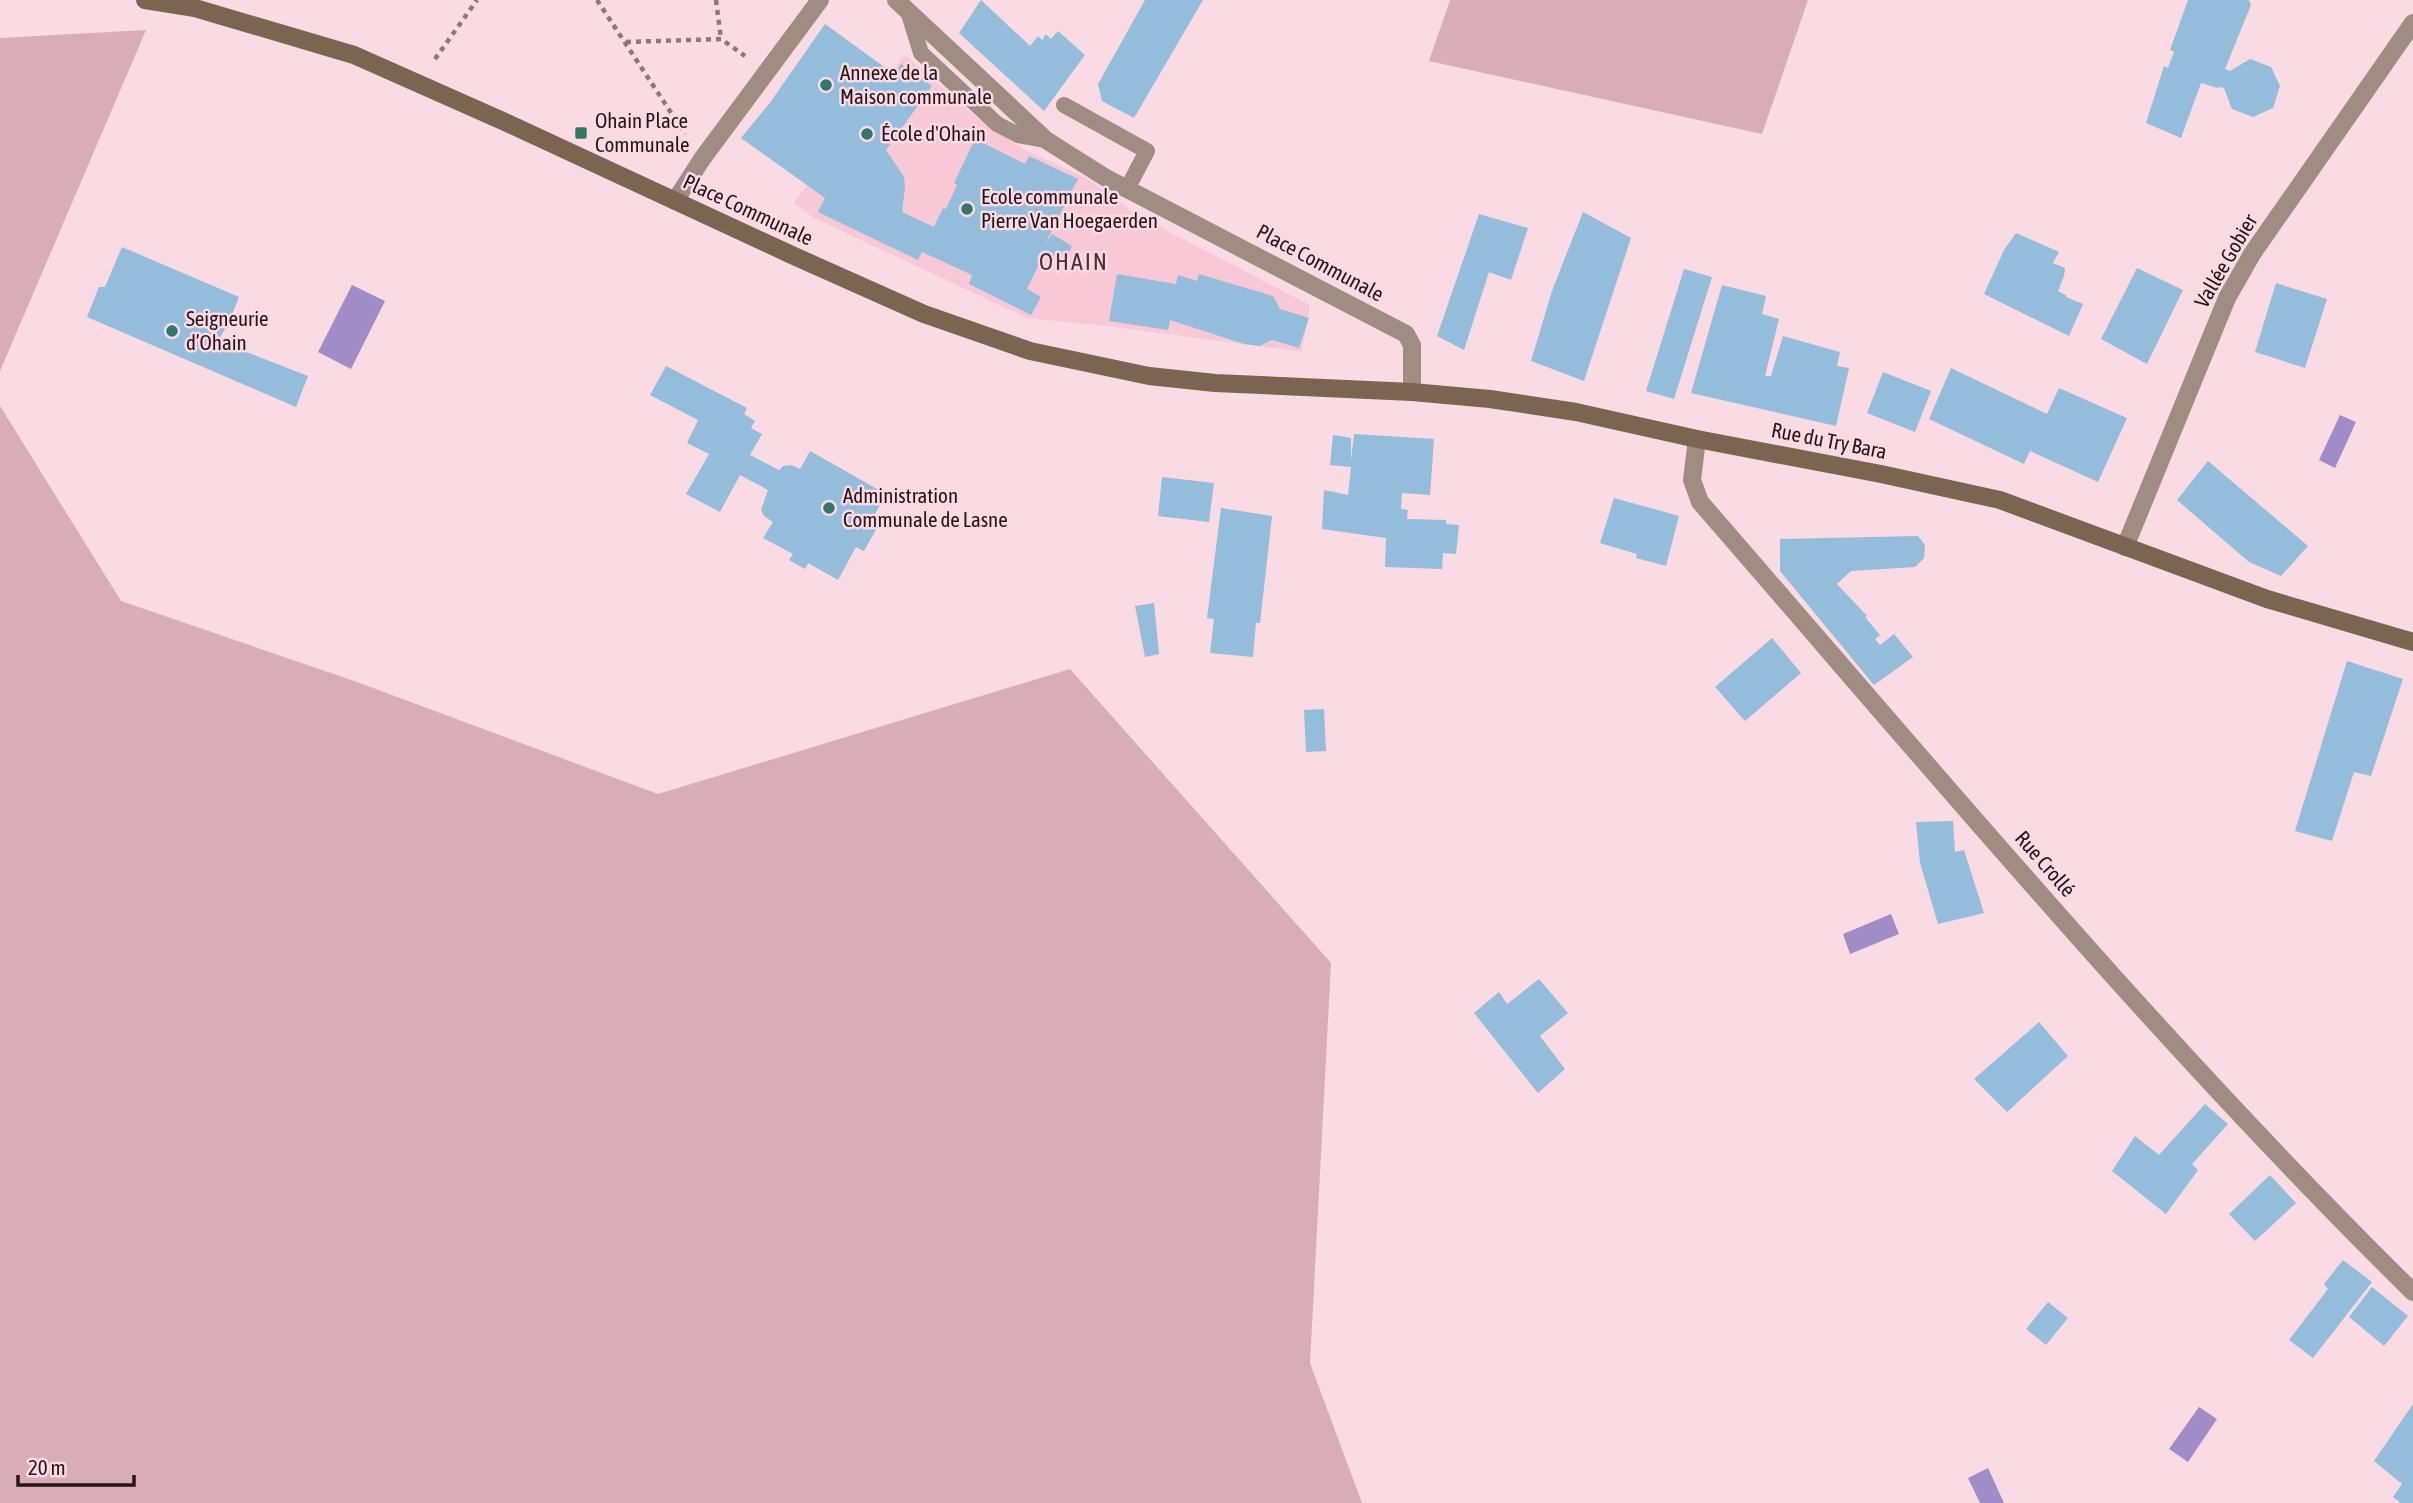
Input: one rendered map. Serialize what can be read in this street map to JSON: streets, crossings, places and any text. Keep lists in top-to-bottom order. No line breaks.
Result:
{"streets":{"main road":["Place Communale","Rue du Try Bara"],"street":["Vallée Gobier","Rue Crollé"]},"crossings":[["Place Communale","Rue du Try Bara"],["Vallée Gobier","Rue du Try Bara"],["Rue du Try Bara","Rue Crollé"]],"districts":["OHAIN"],"places":{"other":["Annexe de la Maison communale","École d'Ohain","Ecole communale Pierre Van Hoegaerden","Seigneurie d’Ohain","Administration Communale de Lasne"],"transit":["Ohain Place Communale"]},"scale_bar":"20 m"}
